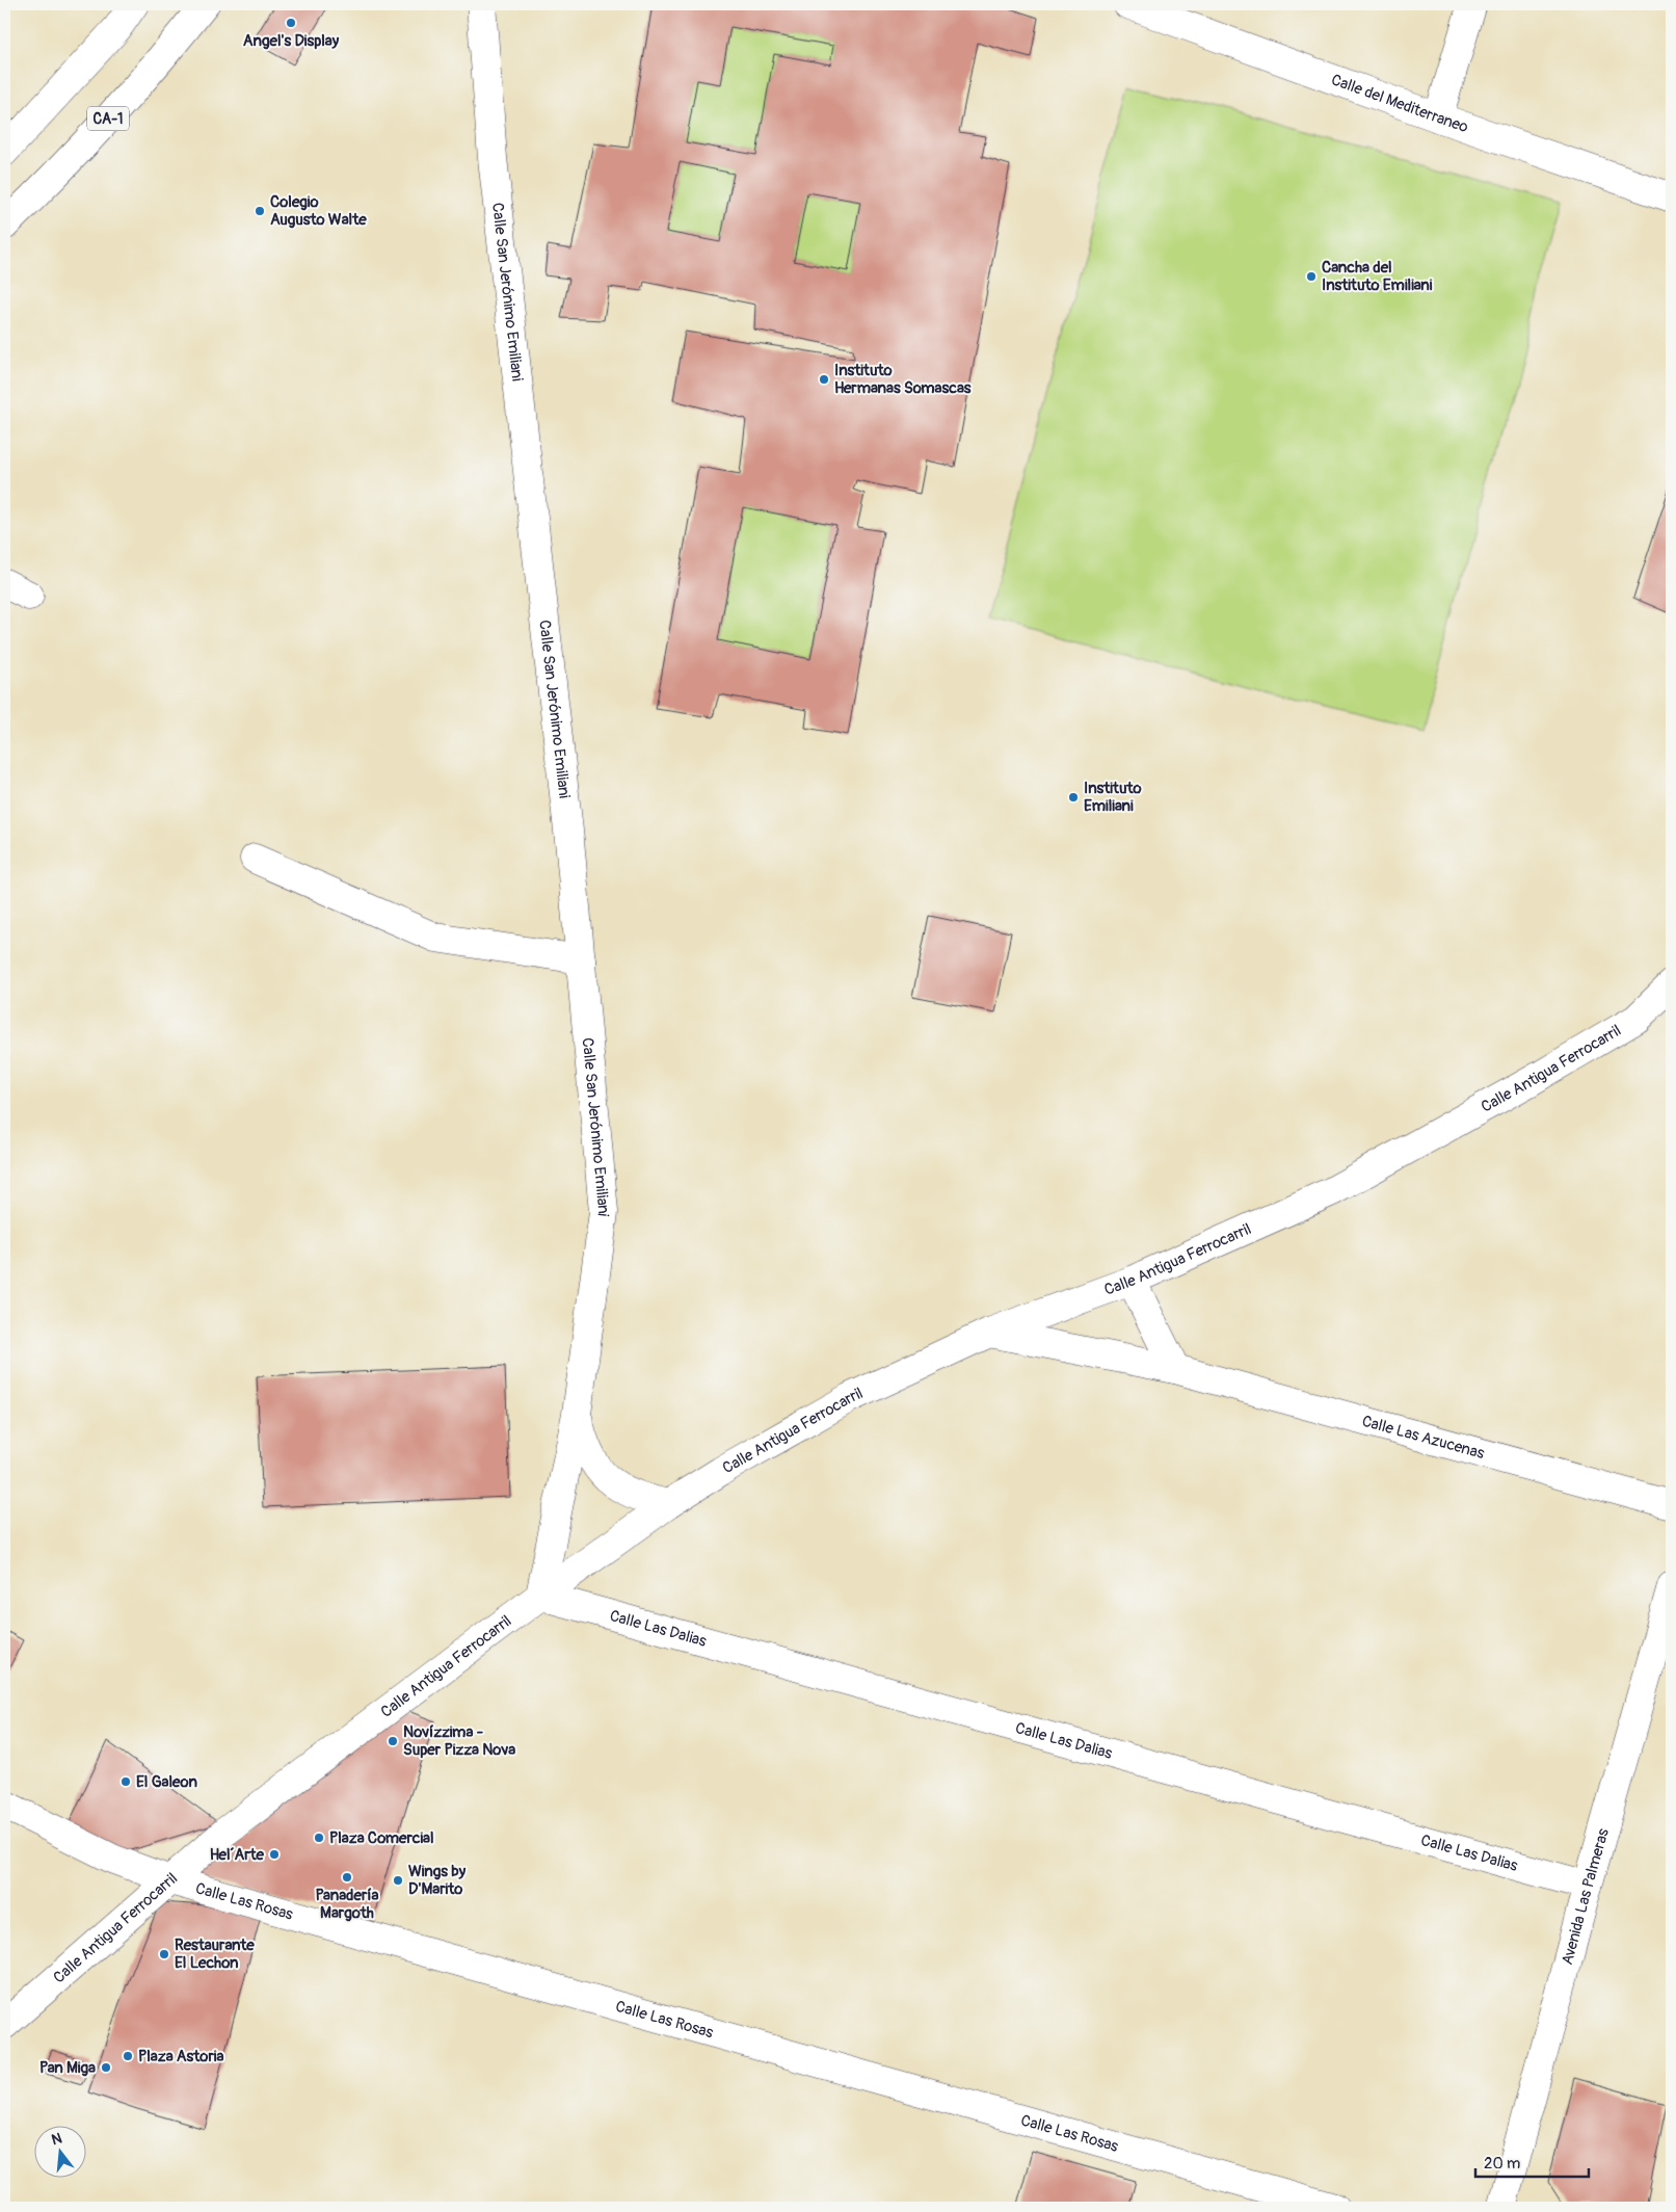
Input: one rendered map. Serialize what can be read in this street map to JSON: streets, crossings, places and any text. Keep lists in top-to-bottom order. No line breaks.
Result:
{"streets":{"street":["Calle del Mediterraneo","CA-1","Calle San Jerónimo Emiliani","Calle Antigua Ferrocarril","Calle Las Azucenas","Calle Las Dalias","Avenida Las Palmeras","Calle Las Rosas"]},"crossings":[["Calle San Jerónimo Emiliani","Calle Antigua Ferrocarril"],["Calle San Jerónimo Emiliani","Calle Las Dalias"],["Calle Antigua Ferrocarril","Calle Las Azucenas"],["Calle Antigua Ferrocarril","Calle Las Dalias"],["Calle Antigua Ferrocarril","Calle Las Rosas"],["Calle Las Dalias","Avenida Las Palmeras"]],"places":["Angel's Display","Colegio Augusto Walte","Cancha del Instituto Emiliani","Instituto Hermanas Somascas","Instituto Emiliani","Novízzima - Super Pizza Nova","El Galeon","Plaza Comercial","Hel´Arte","Panadería Margoth","Wings by D'Marito","Restaurante El Lechon","Plaza Astoria","Pan Miga"],"scale_bar":"20 m","north":"top"}
